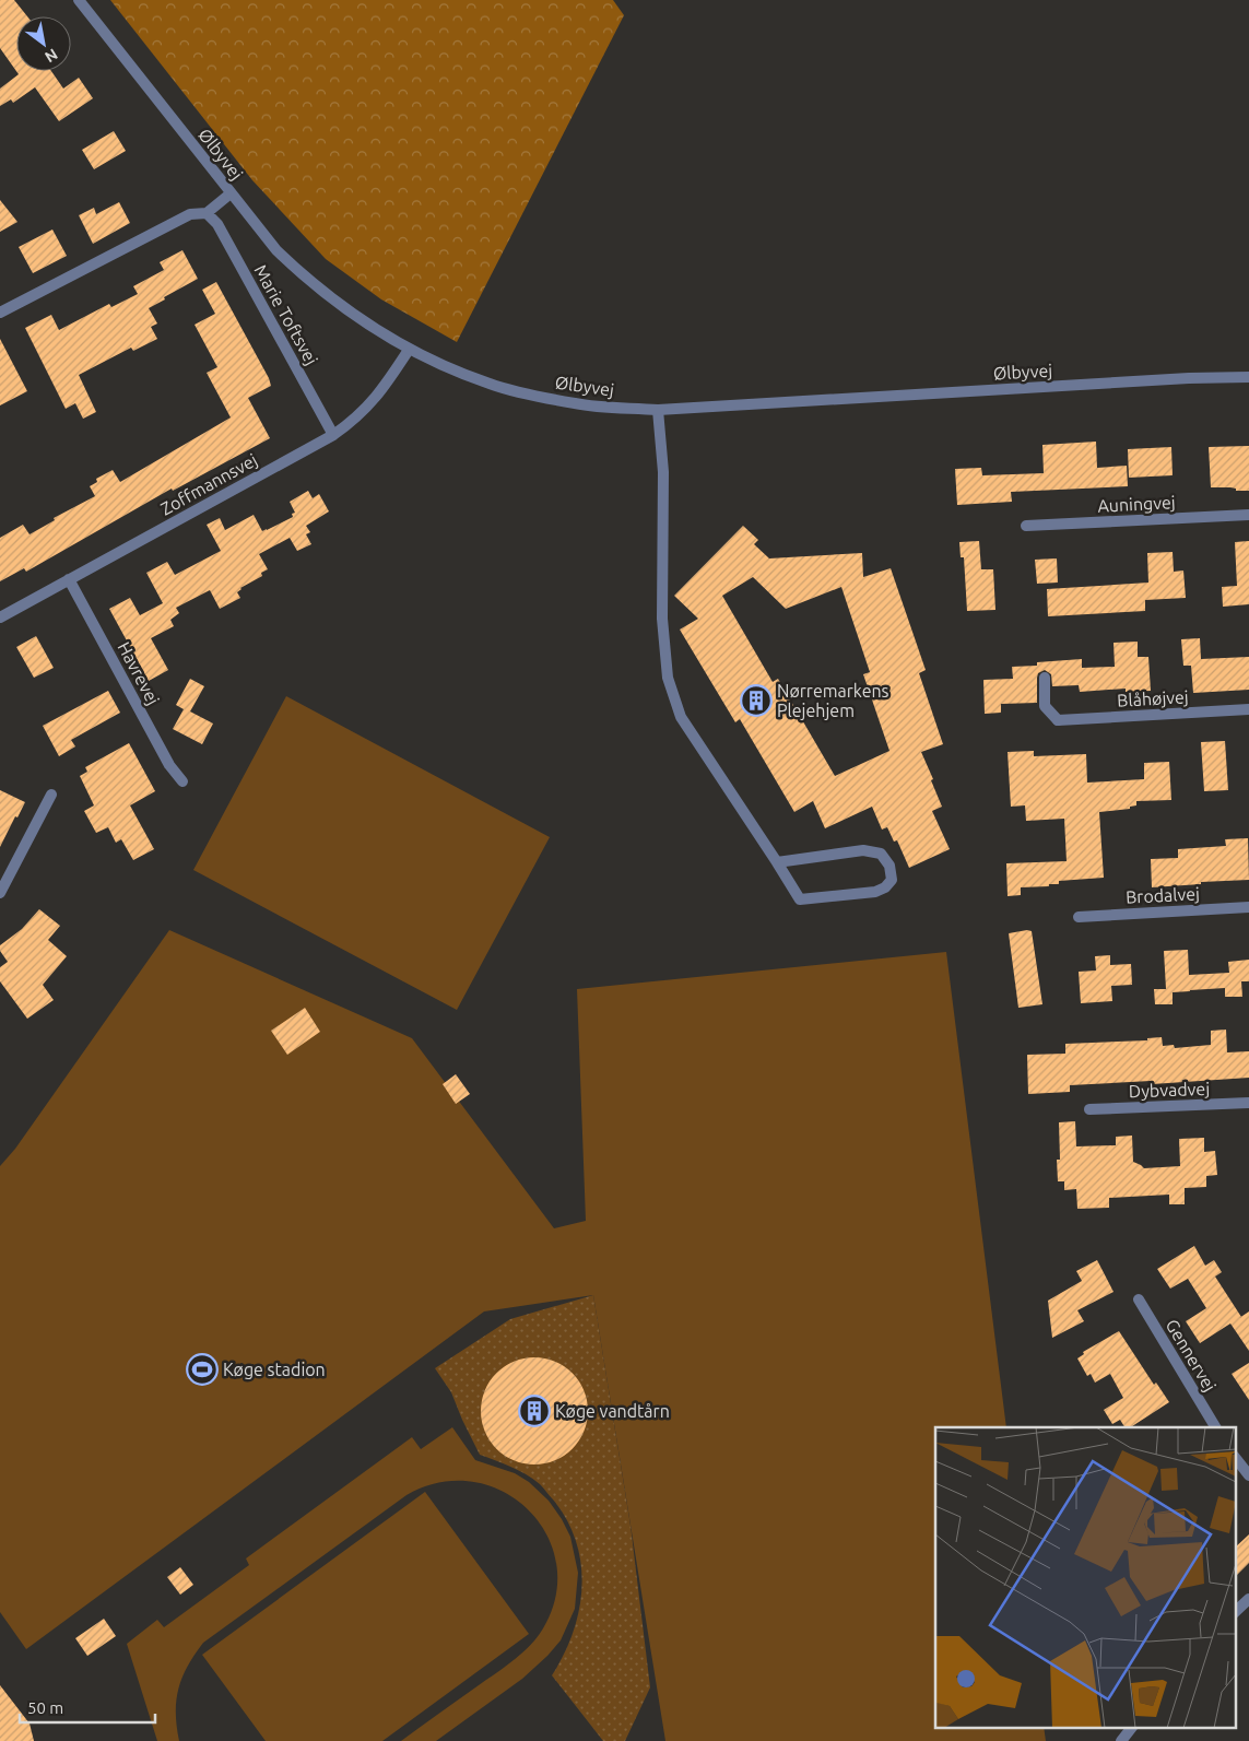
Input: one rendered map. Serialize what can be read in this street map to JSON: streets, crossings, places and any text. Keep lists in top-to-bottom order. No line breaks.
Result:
{"streets":{"street":["Ølbyvej","Marie Toftsvej","Zoffmannsvej","Auningvej","Havrevej","Blåhøjvej","Brodalvej","Dybvadvej","Gennervej"]},"crossings":[["Ølbyvej","Zoffmannsvej"],["Marie Toftsvej","Zoffmannsvej"],["Zoffmannsvej","Havrevej"]],"places":{"building":["Nørremarkens Plejehjem","Køge vandtårn"],"sports":["Køge stadion"]},"scale_bar":"50 m","north":"bottom right"}
